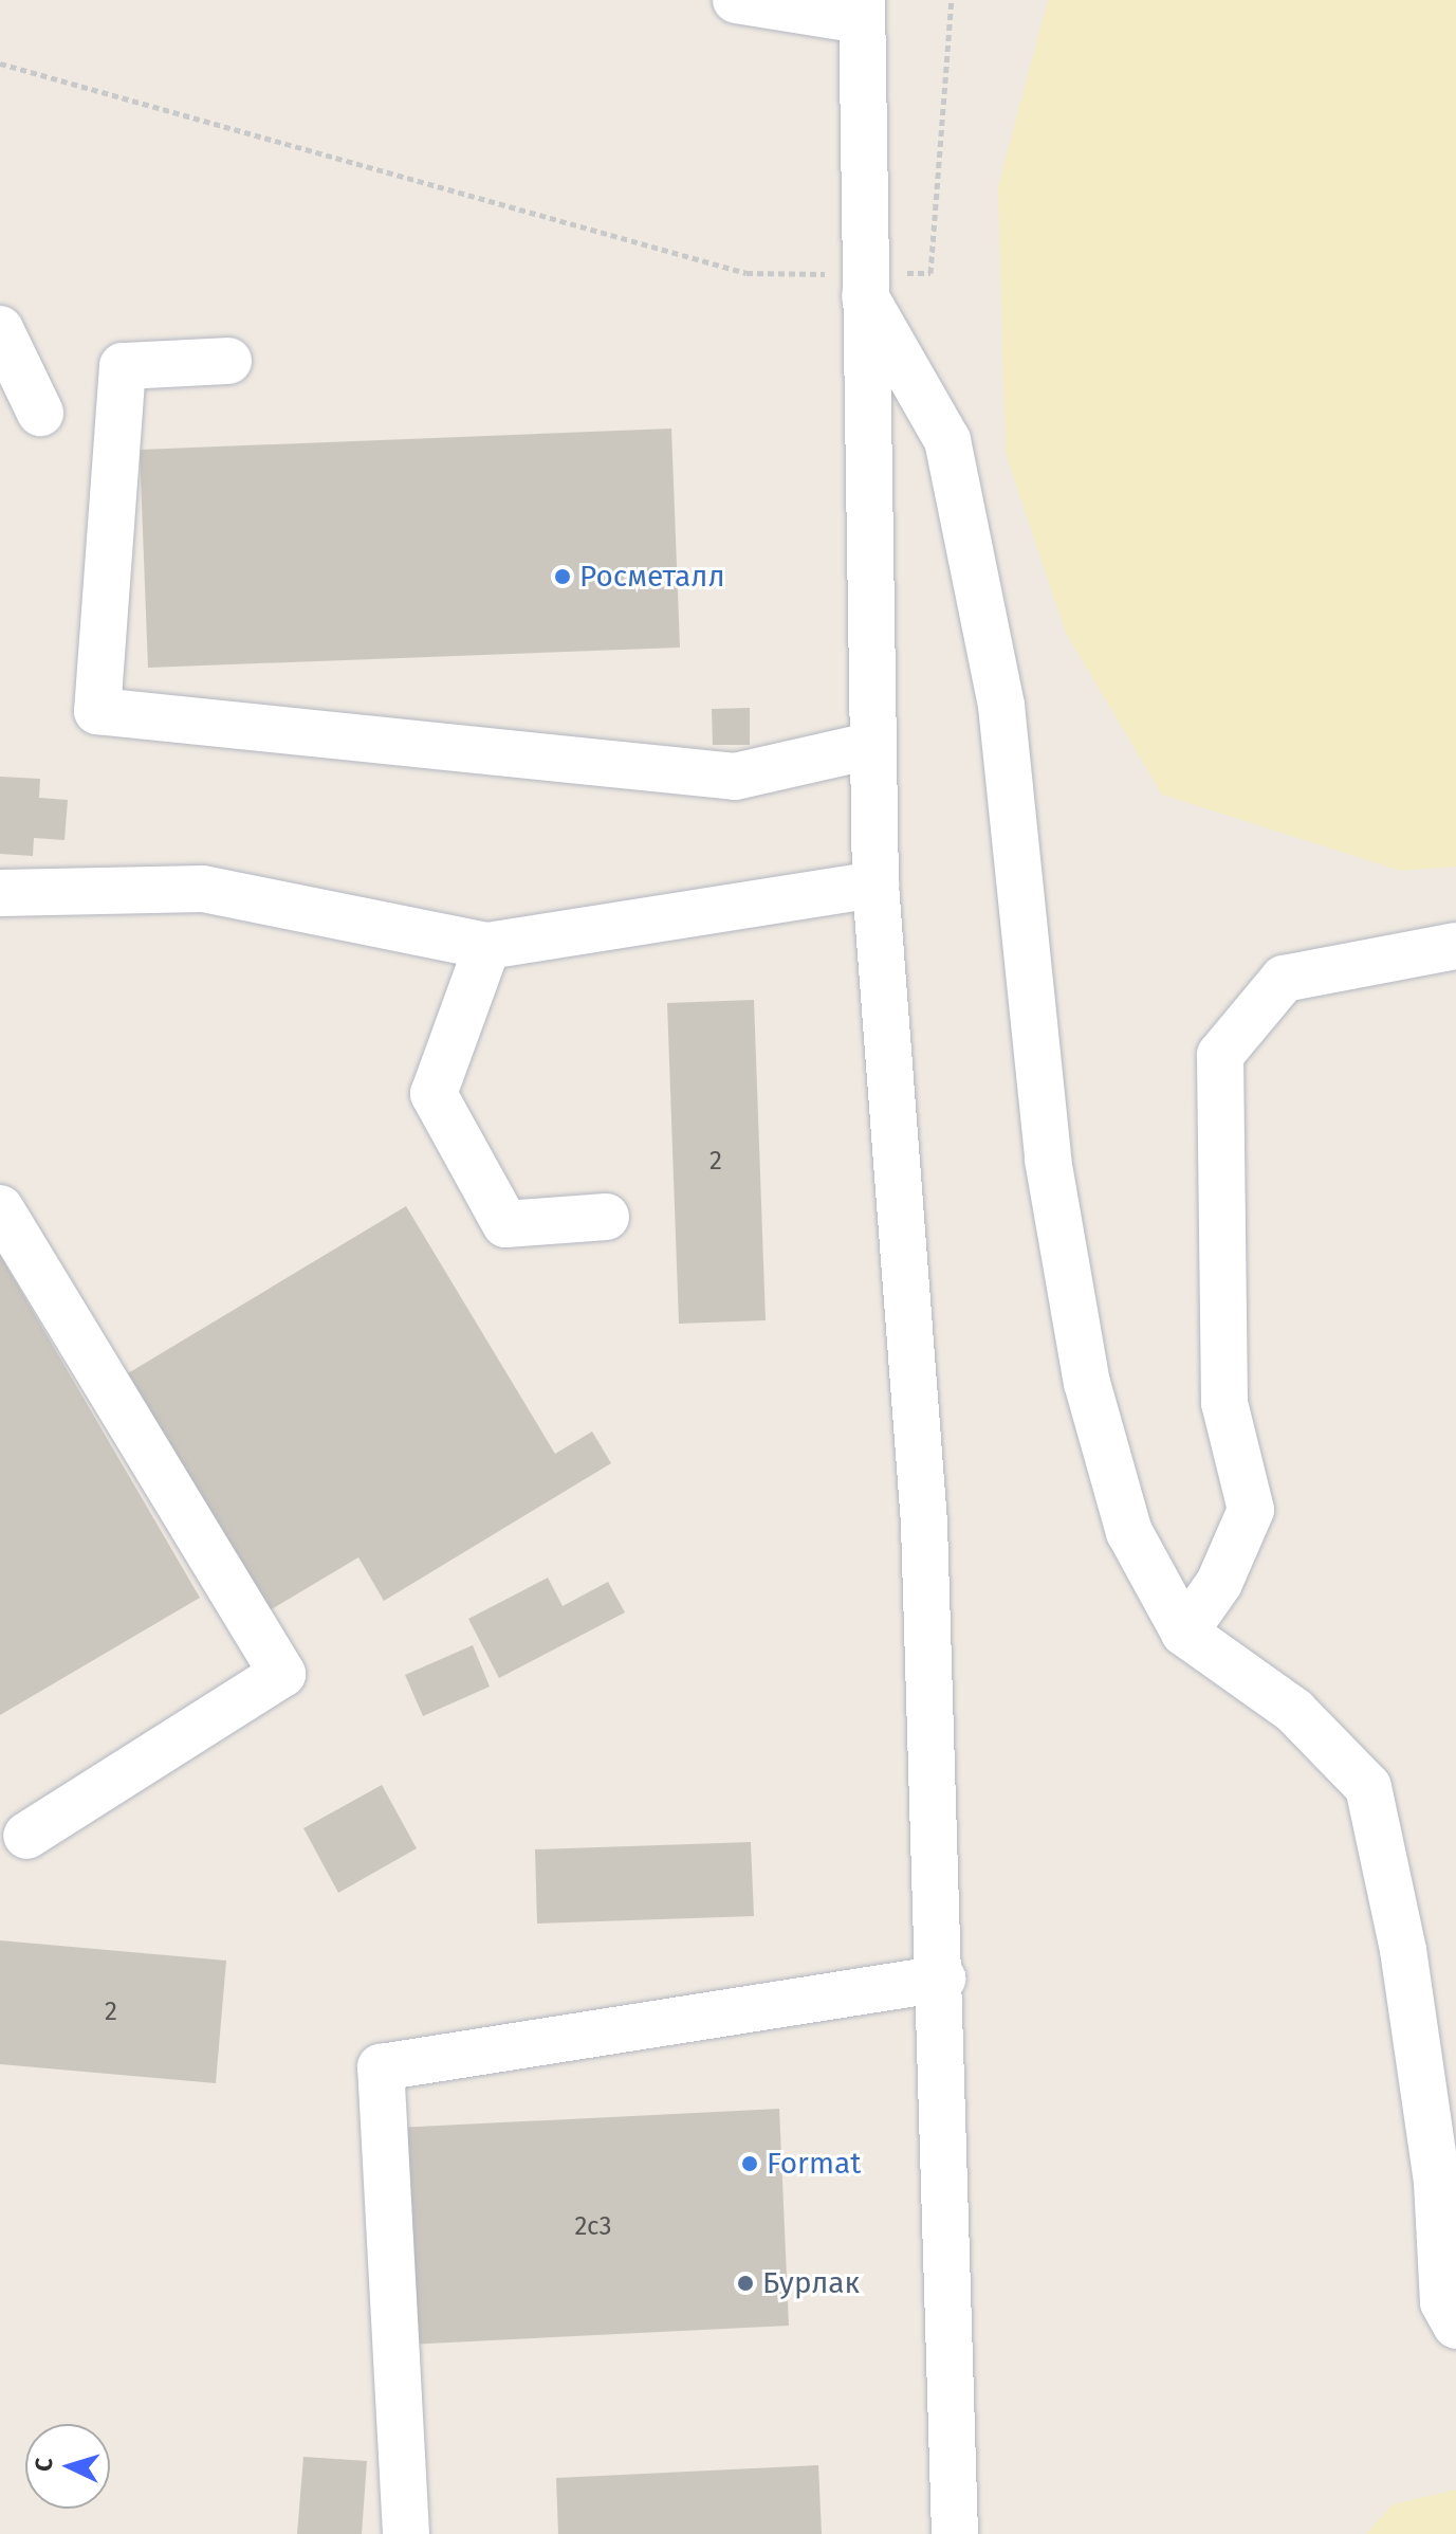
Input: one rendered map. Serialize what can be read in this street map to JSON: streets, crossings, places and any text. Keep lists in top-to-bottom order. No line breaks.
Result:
{"places":["Росметалл","Format","Бурлак"],"house_numbers":["2","2","2с3"],"north":"left"}
